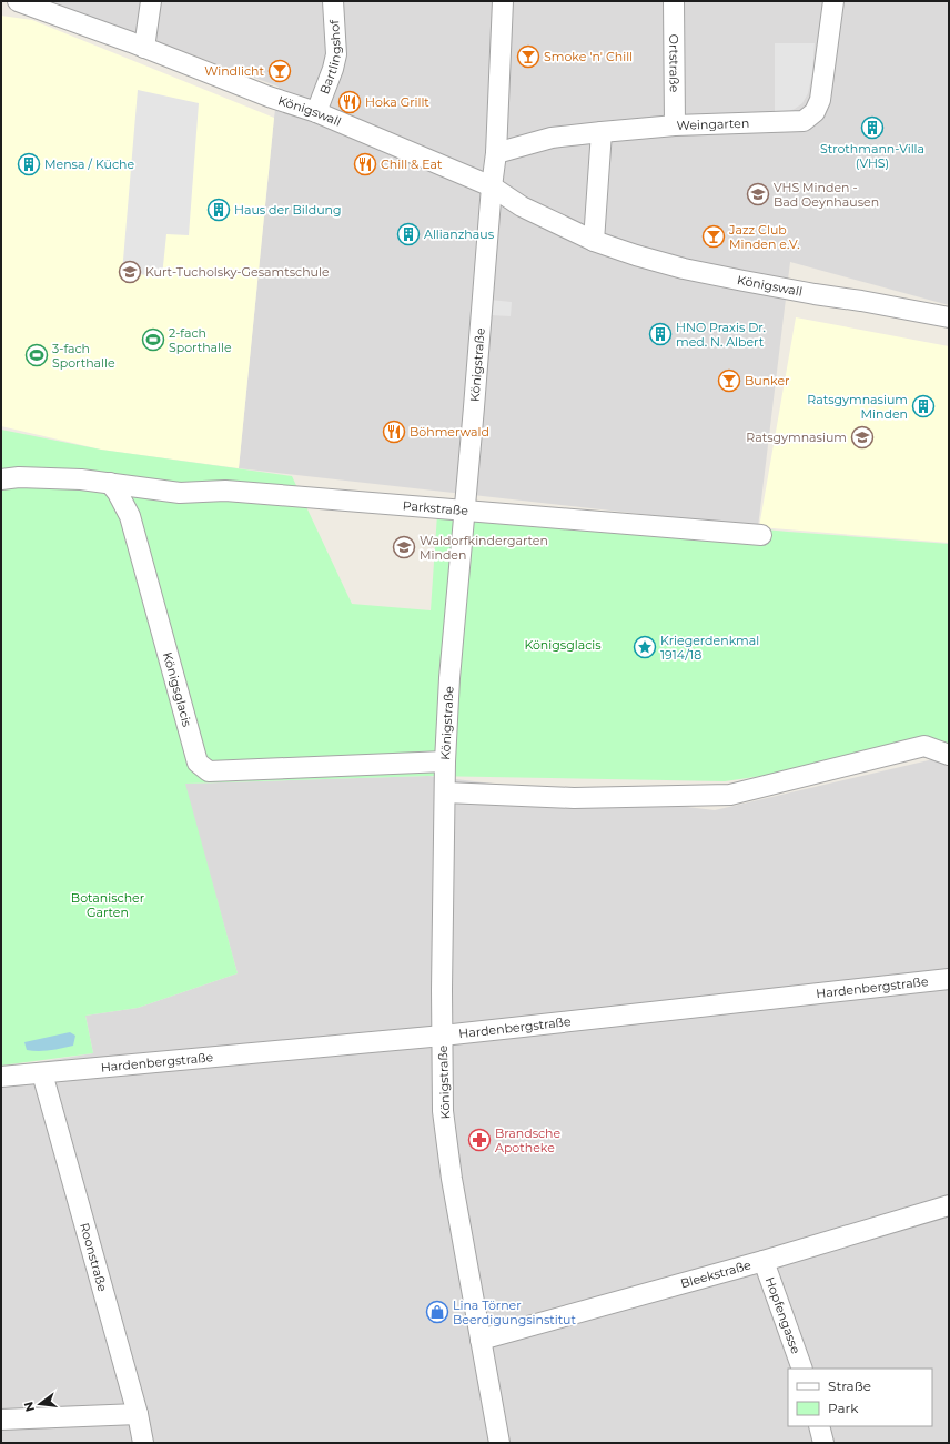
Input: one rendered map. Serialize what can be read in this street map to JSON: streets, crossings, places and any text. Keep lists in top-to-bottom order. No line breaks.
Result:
{"streets":{"street":["Bartlingshof","Ortstraße","Königswall","Weingarten","Königstraße","Parkstraße","Königsglacis","Hardenbergstraße","Roonstraße","Bleekstraße","Hopfengasse"]},"crossings":[["Bartlingshof","Königswall"],["Ortstraße","Weingarten"],["Königswall","Königstraße"],["Weingarten","Königstraße"],["Königstraße","Parkstraße"],["Königstraße","Königsglacis"],["Königstraße","Hardenbergstraße"],["Königstraße","Bleekstraße"],["Parkstraße","Königsglacis"],["Hardenbergstraße","Roonstraße"],["Bleekstraße","Hopfengasse"]],"parks":["Königsglacis","Botanischer Garten"],"places":{"bar":["Smoke 'n' Chill","Windlicht","Jazz Club Minden e.V.","Bunker"],"restaurant":["Hoka Grillt","Chill & Eat","Böhmerwald"],"building":["Strothmann-Villa (VHS)","Mensa / Küche","Haus der Bildung","Allianzhaus","HNO Praxis Dr. med. N. Albert","Ratsgymnasium Minden"],"school or university":["VHS Minden - Bad Oeynhausen","Kurt-Tucholsky-Gesamtschule","Ratsgymnasium","Waldorfkindergarten Minden"],"sports":["2-fach Sporthalle","3-fach Sporthalle"],"place":["Kriegerdenkmal 1914/18"],"pharmacy":["Brandsche Apotheke"],"shop":["Lina Törner Beerdigungsinstitut"]},"legend":["Straße","Park"],"north":"left"}
